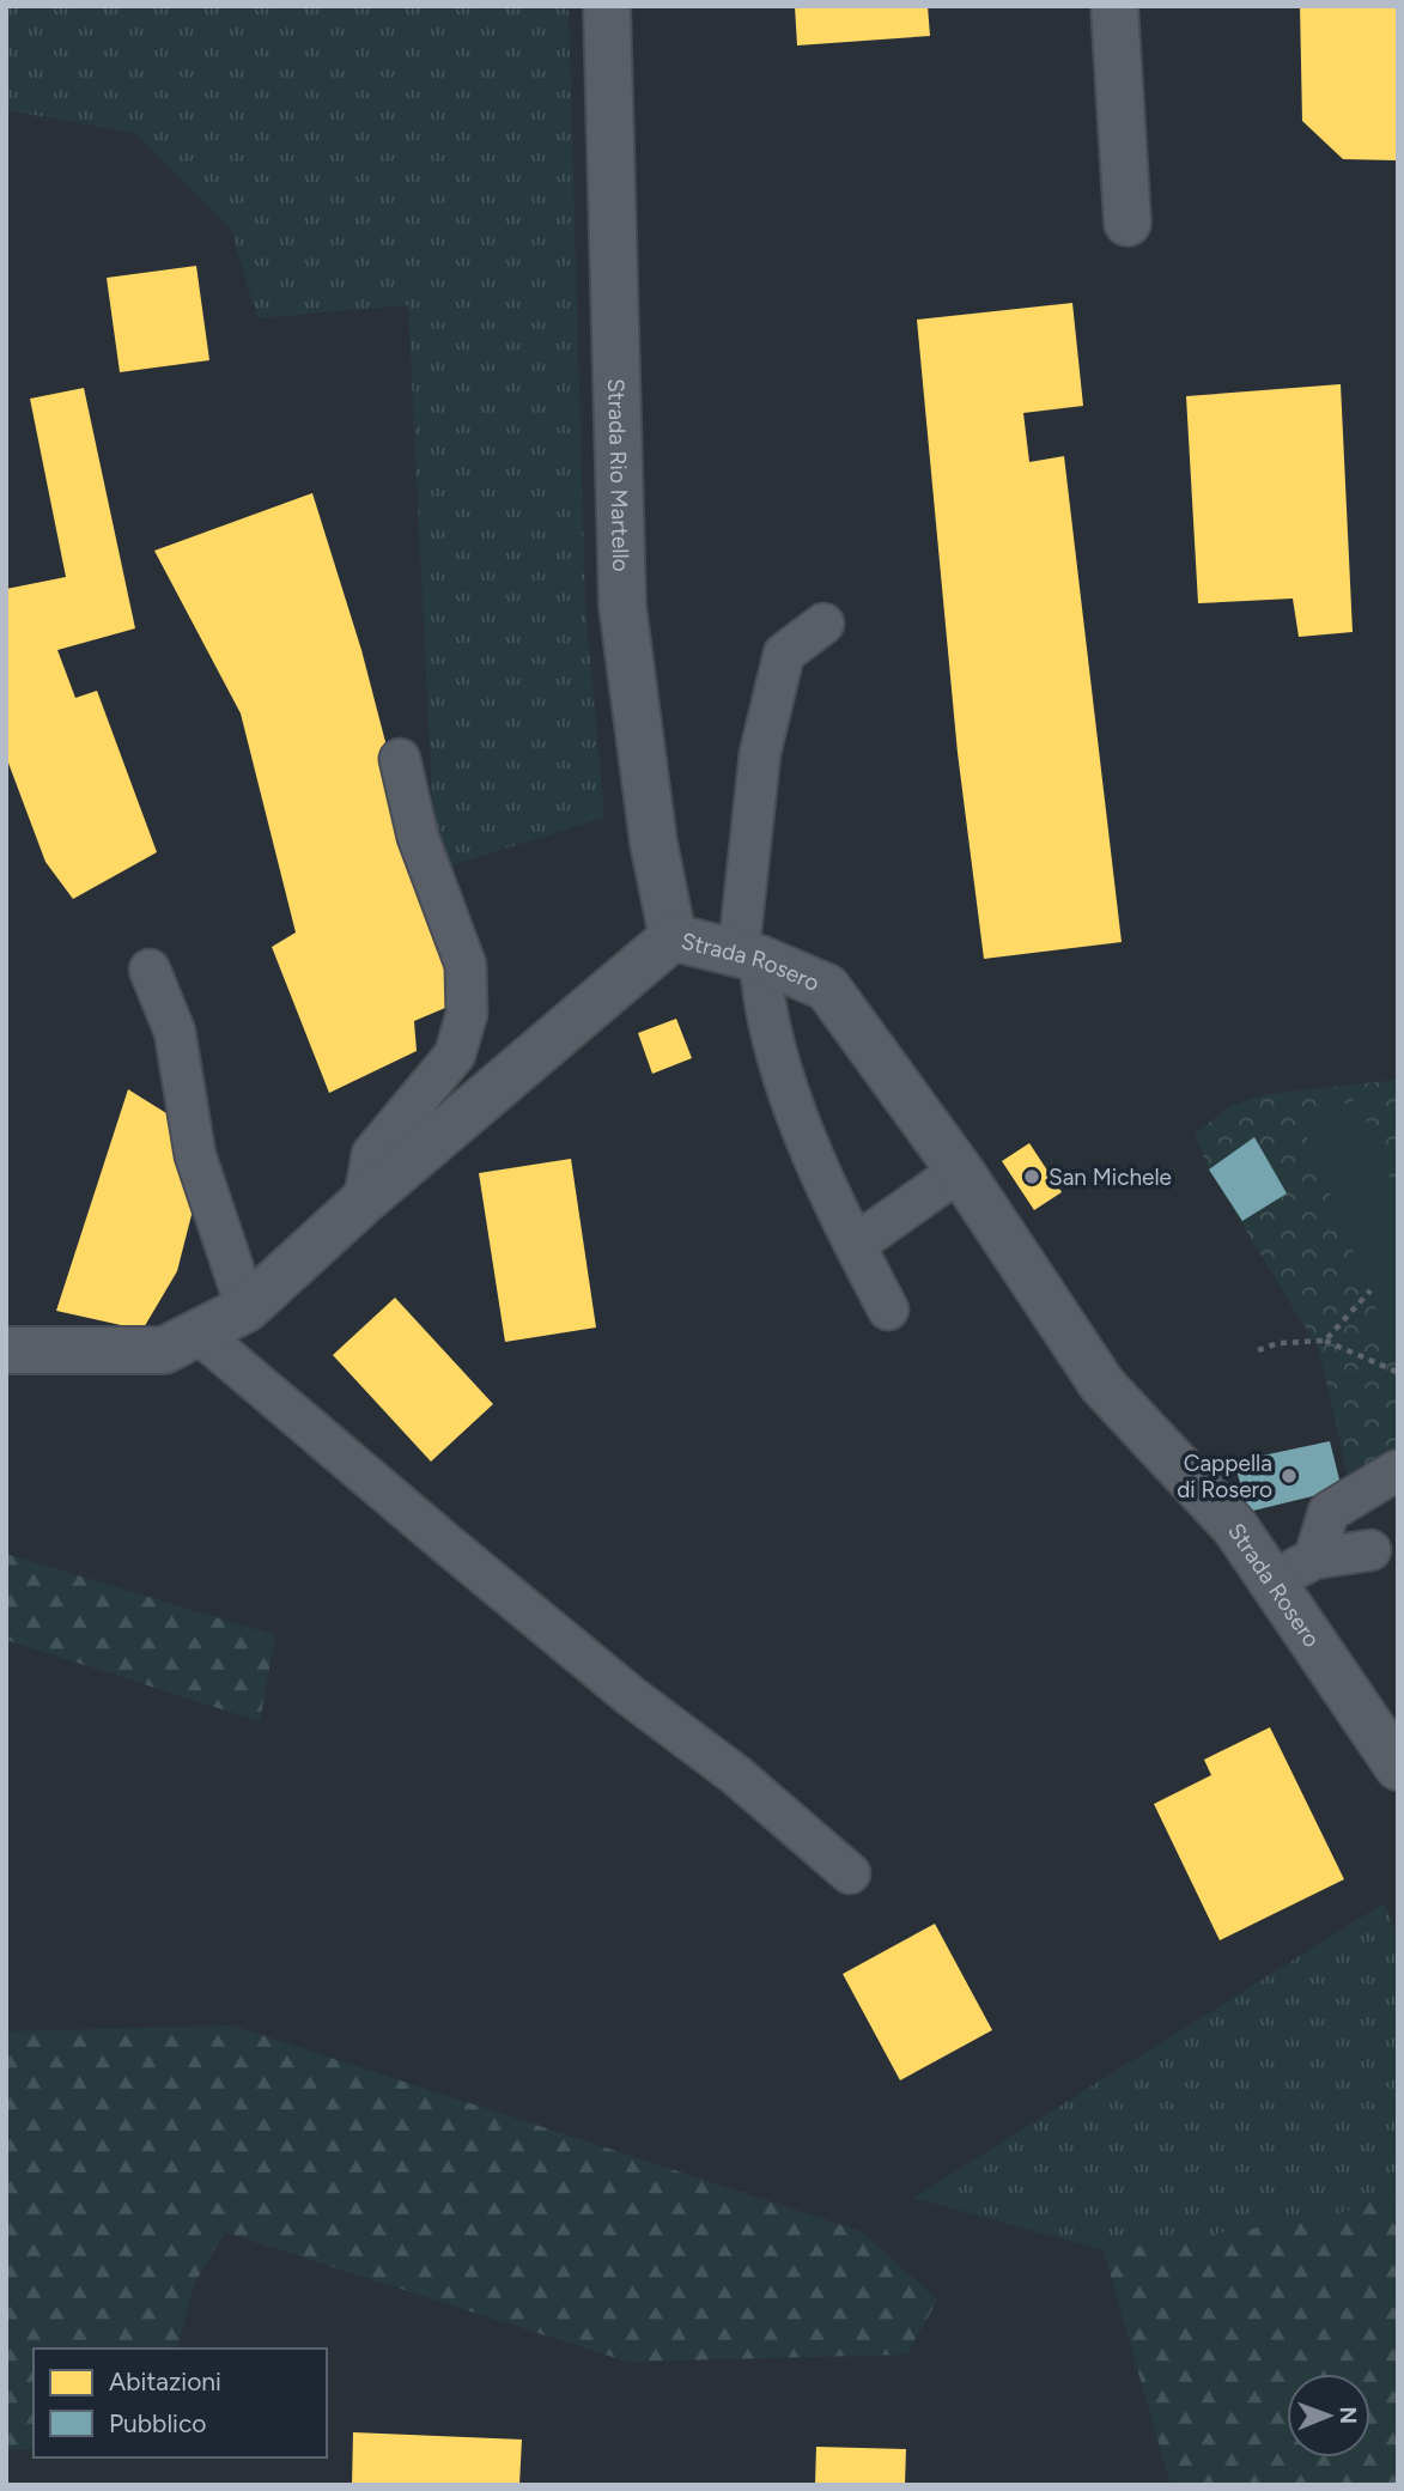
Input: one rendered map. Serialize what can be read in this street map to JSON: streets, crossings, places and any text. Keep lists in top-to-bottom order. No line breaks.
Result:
{"streets":{"street":["Strada Rio Martello","Strada Rosero"]},"crossings":[["Strada Rio Martello","Strada Rosero"]],"places":["San Michele","Cappella di Rosero"],"legend":["Abitazioni","Pubblico"],"north":"right"}
